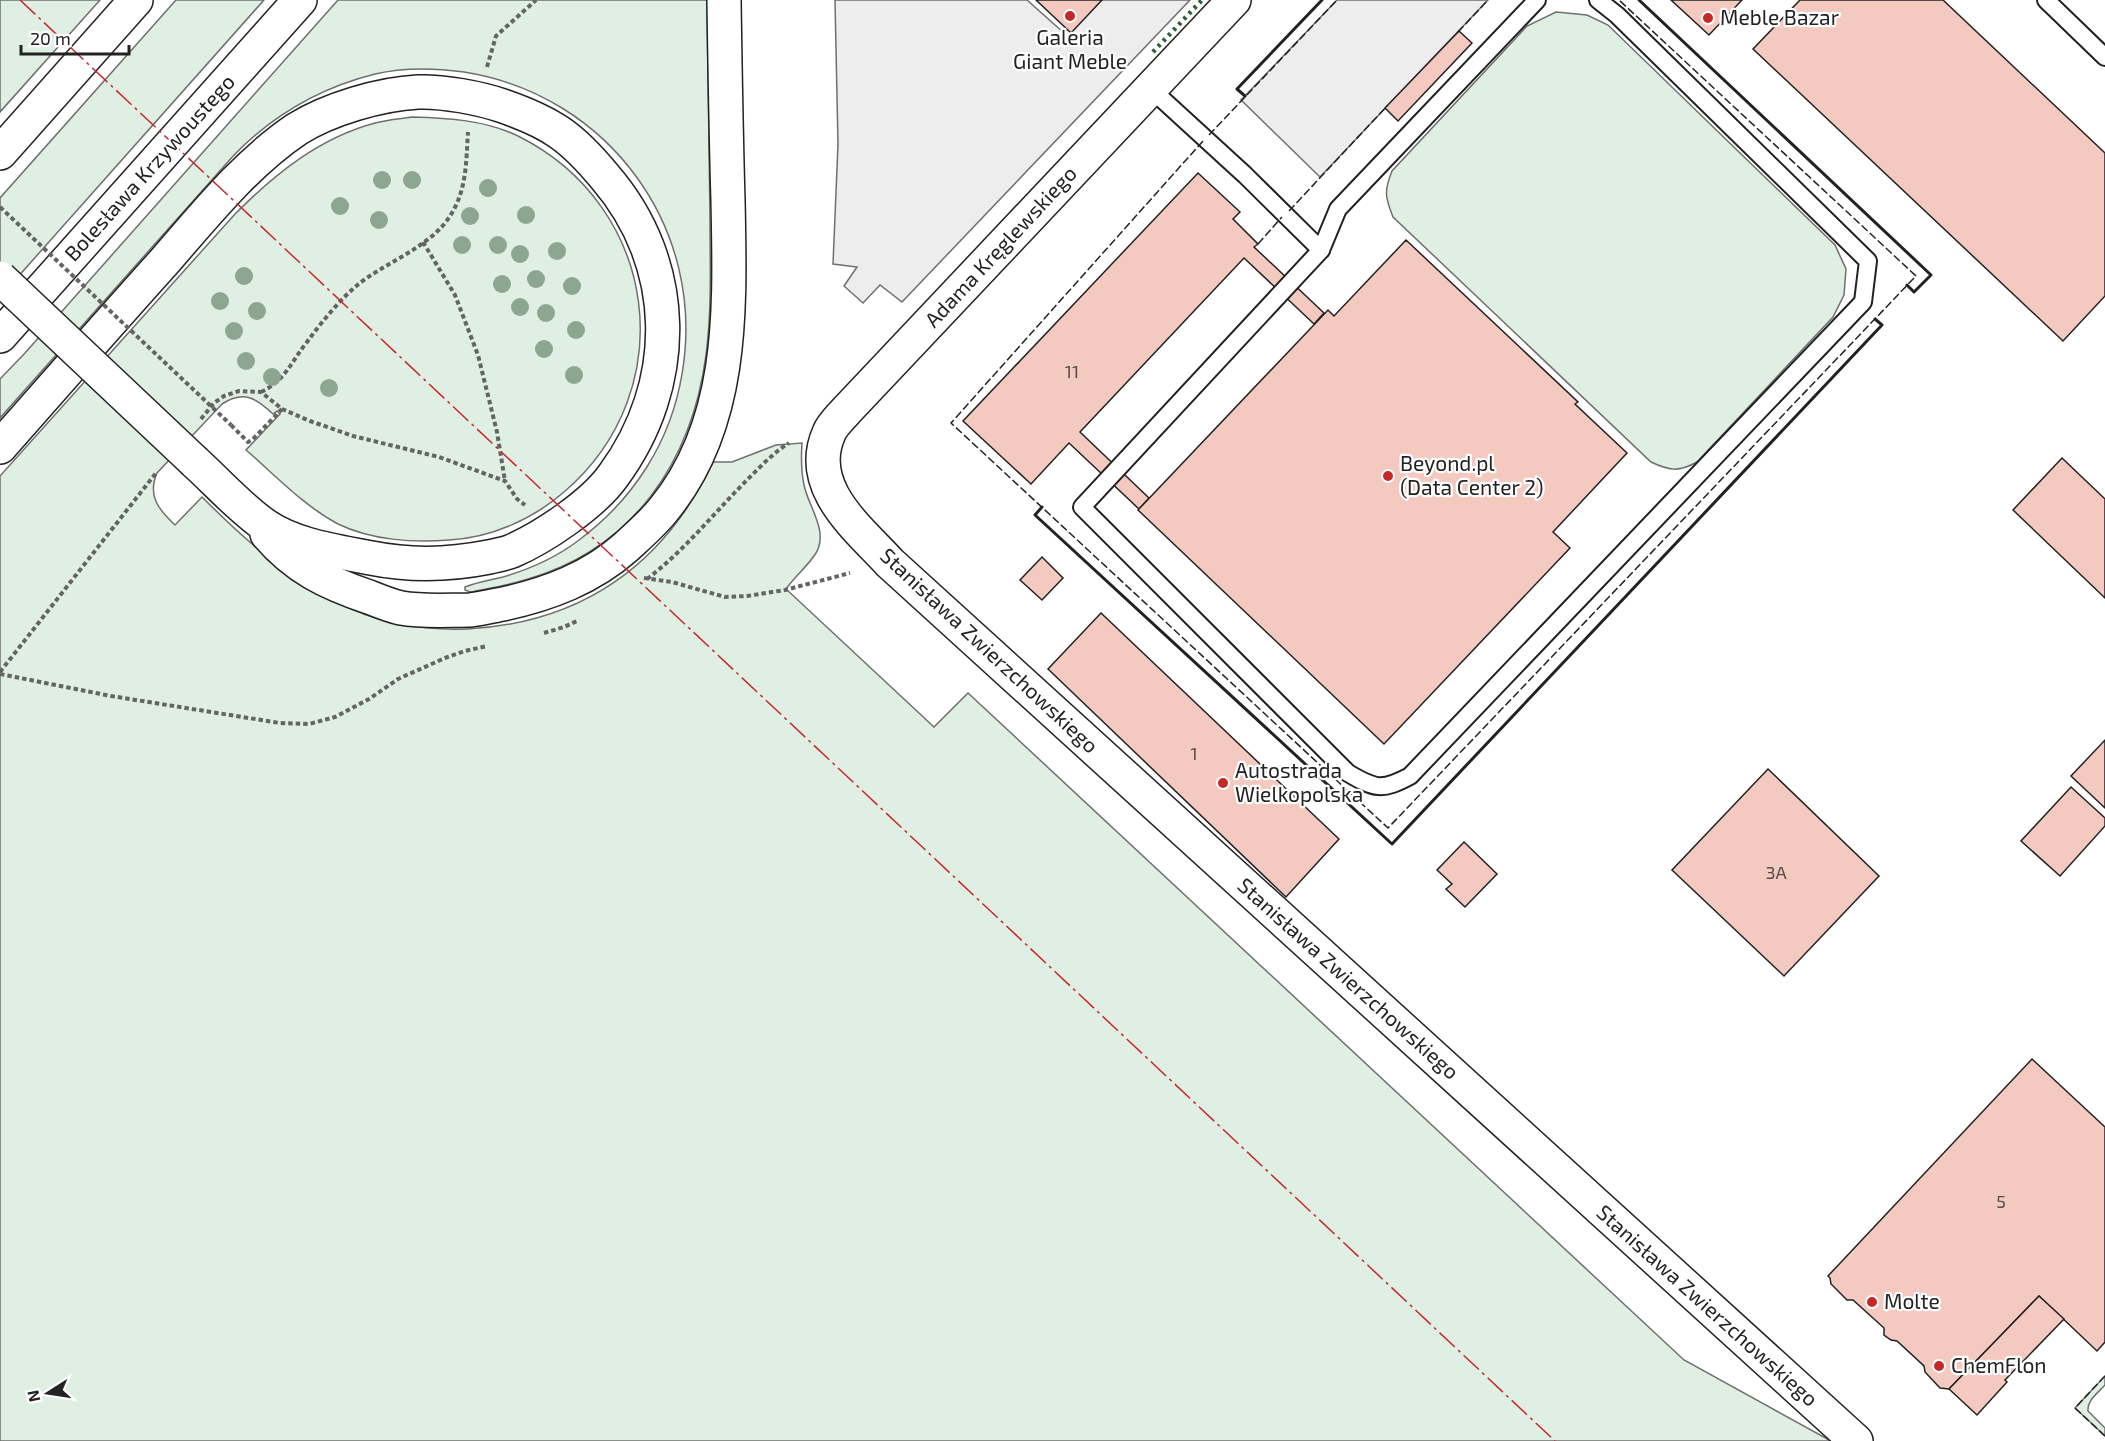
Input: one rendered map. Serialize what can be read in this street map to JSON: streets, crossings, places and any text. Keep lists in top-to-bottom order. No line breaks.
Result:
{"streets":{"main road":["Bolesława Krzywoustego","Adama Kręglewskiego","Stanisława Zwierzchowskiego"]},"crossings":[["Adama Kręglewskiego","Stanisława Zwierzchowskiego"]],"places":["Galeria Giant Meble","Meble Bazar","Beyond.pl (Data Center 2)","Autostrada Wielkopolska","Molte","ChemFlon"],"house_numbers":["11","1","3A","5"],"scale_bar":"20 m","north":"left"}
